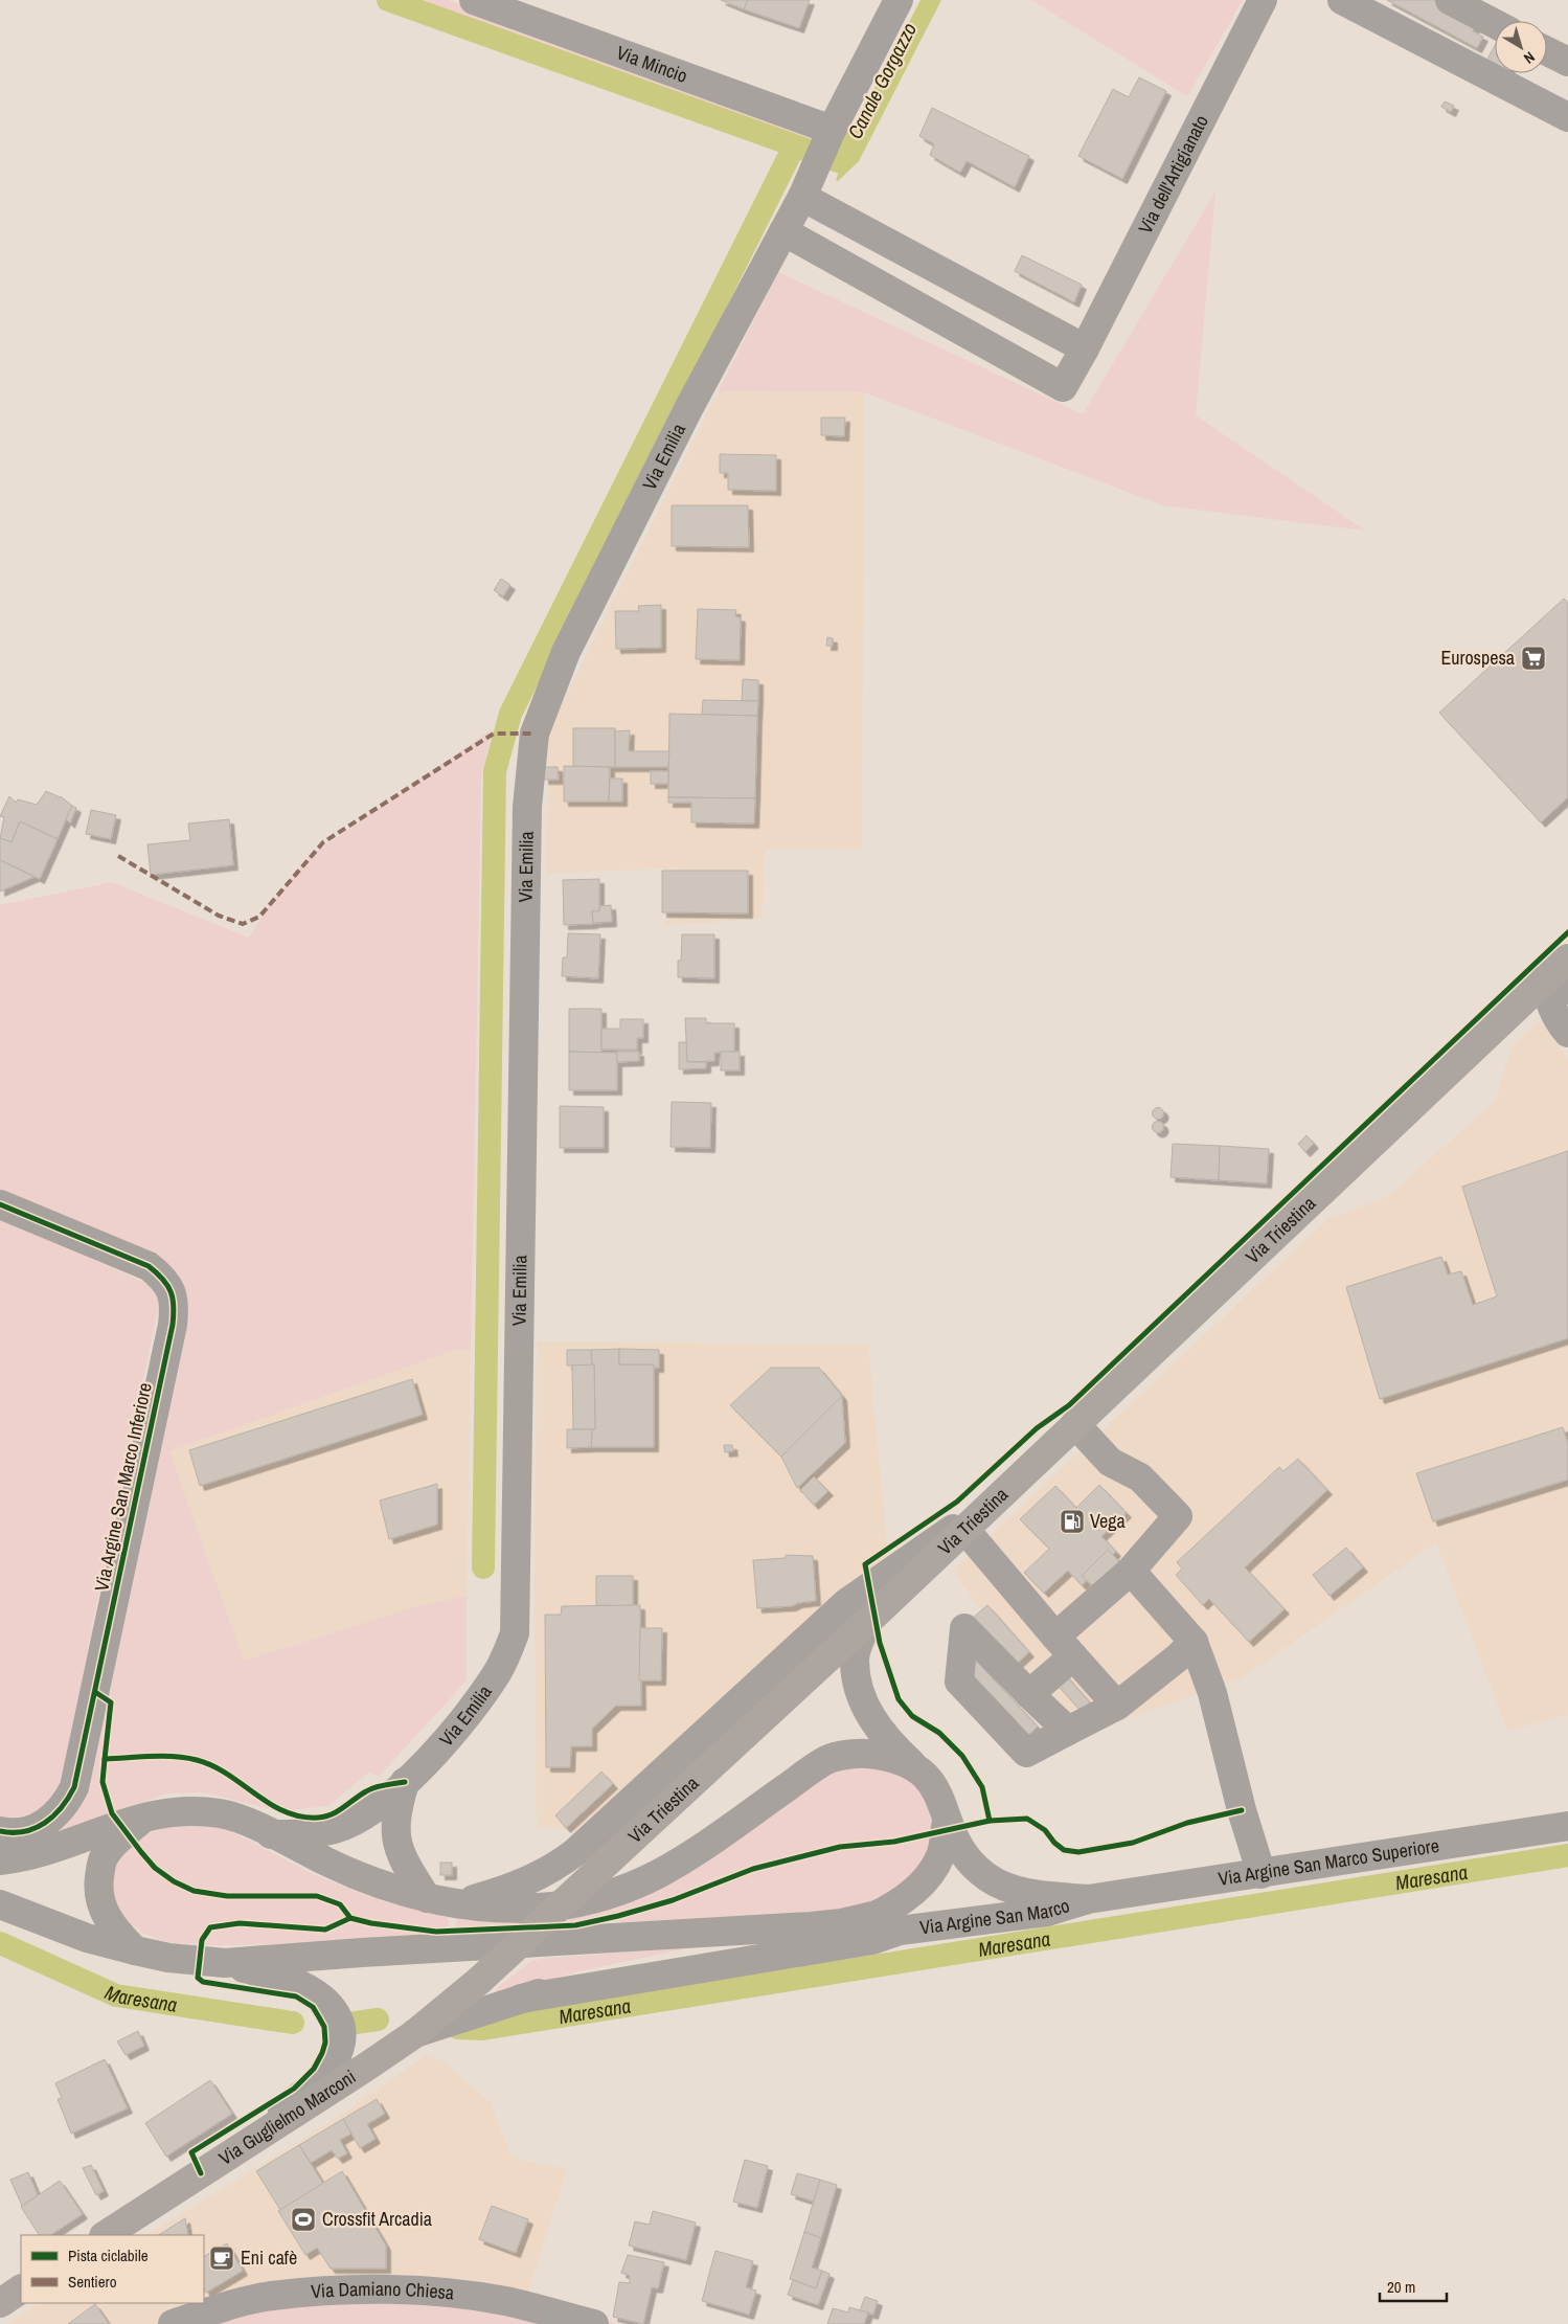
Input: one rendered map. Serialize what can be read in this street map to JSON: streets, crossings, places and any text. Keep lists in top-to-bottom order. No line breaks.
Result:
{"streets":{"main road":["Via Triestina","Via Guglielmo Marconi"],"street":["Via Mincio","Via dell'Artigianato","Via Emilia","Via Argine San Marco Inferiore","Via Argine San Marco Superiore","Via Argine San Marco","Via Damiano Chiesa"]},"crossings":[["Via Mincio","Via Emilia"],["Via dell'Artigianato","Via Emilia"],["Via Triestina","Via Guglielmo Marconi"],["Via Argine San Marco Superiore","Via Argine San Marco"]],"water":["Canale Gorgazzo","Maresana"],"places":{"supermarket":["Eurospesa"],"fuel station":["Vega"],"sports":["Crossfit Arcadia"],"cafe":["Eni cafè"]},"legend":["Pista ciclabile","Sentiero"],"scale_bar":"20 m","north":"bottom right"}
